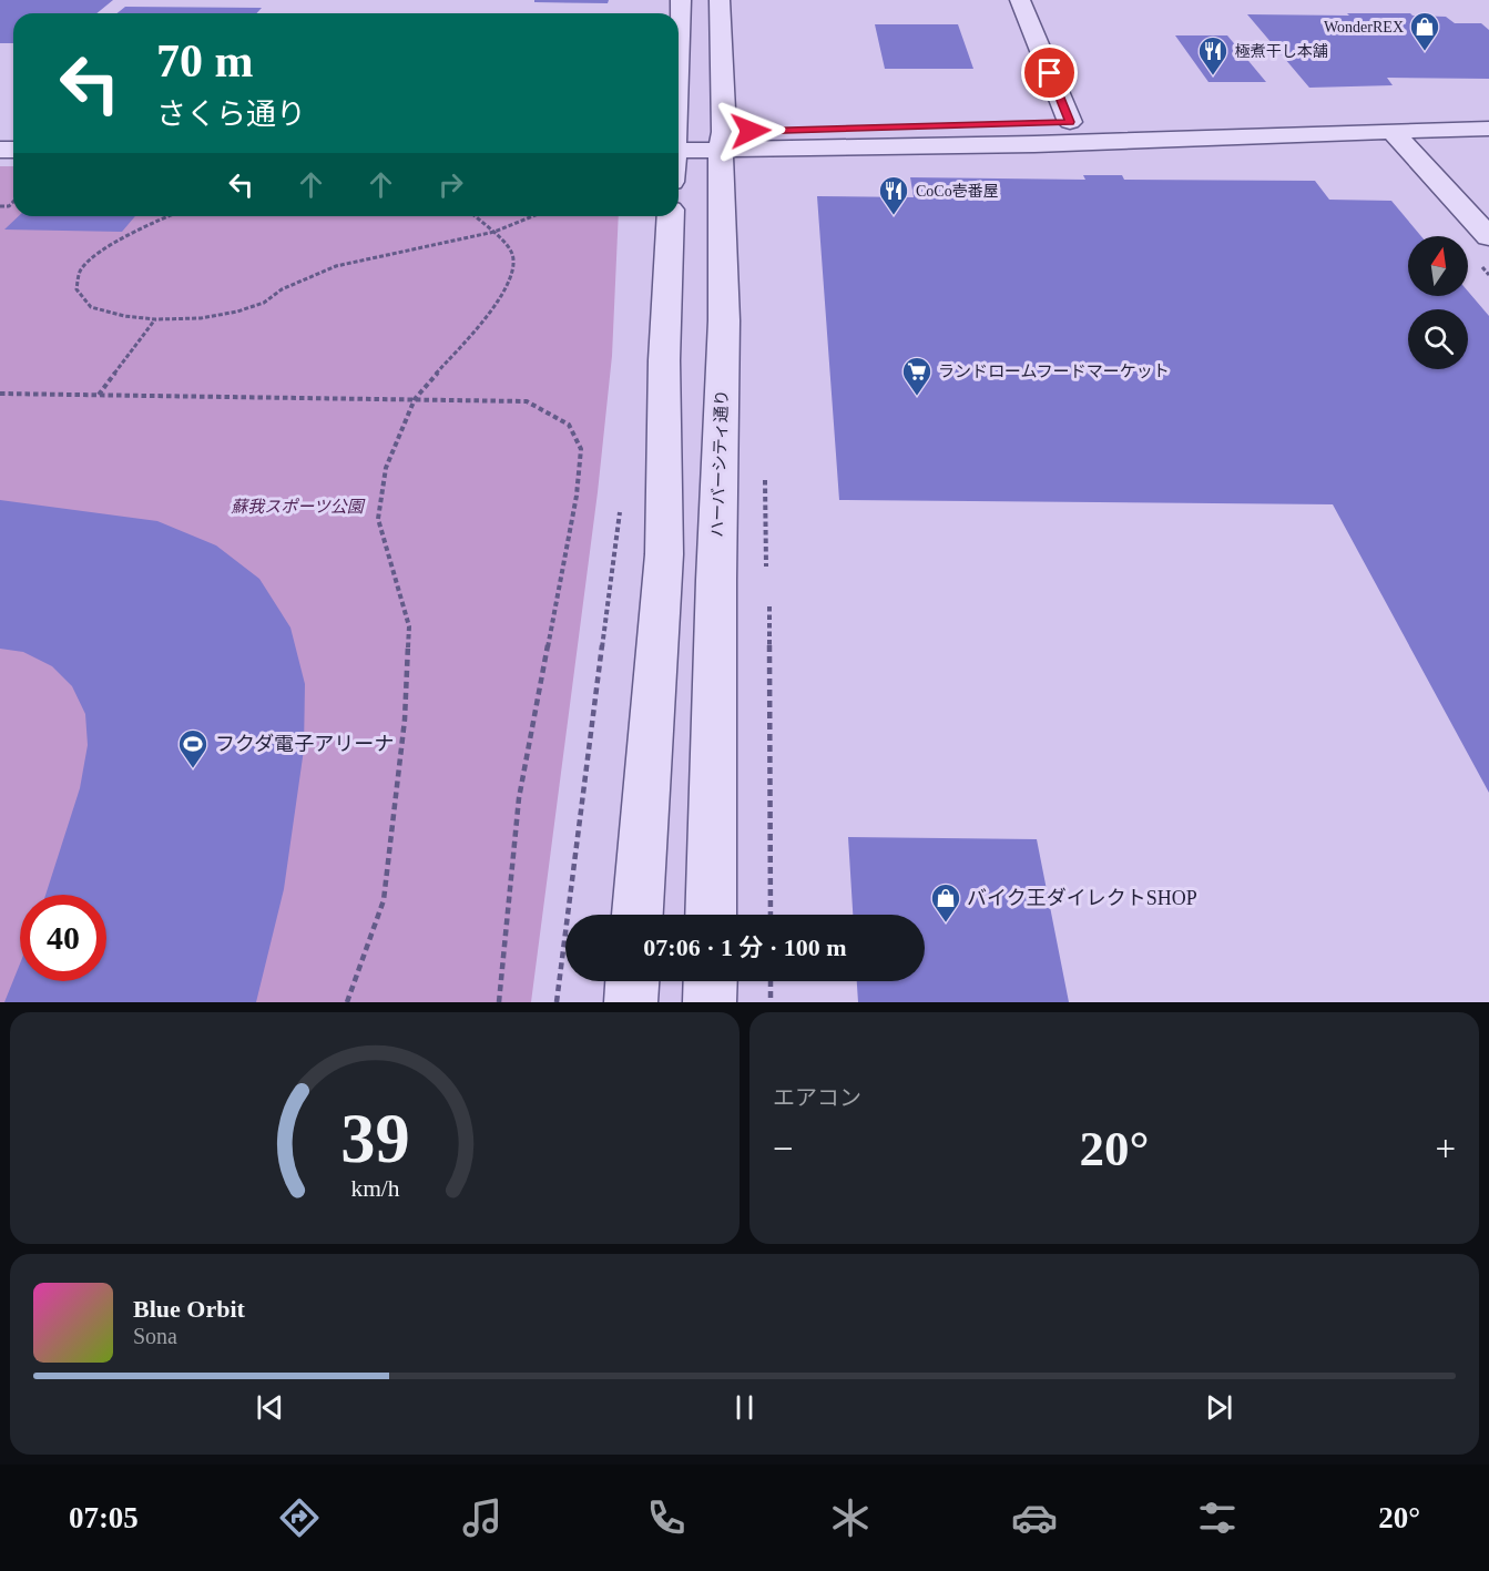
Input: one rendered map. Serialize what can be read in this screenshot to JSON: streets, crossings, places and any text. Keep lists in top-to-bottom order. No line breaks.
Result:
{"streets":{"street":["ハーバーシティ通り"]},"parks":["蘇我スポーツ公園"],"places":{"shop":["WonderREX","バイク王ダイレクトSHOP"],"restaurant":["極煮干し本舗","CoCo壱番屋"],"supermarket":["ランドロームフードマーケット"],"sports":["フクダ電子アリーナ"]},"north":"top","page":{"turn":["70 m","さくら通り"],"limit":"40","trip":"07:06 · 1 分 · 100 m","tile":"エアコン","heat":["−","20°","+"],"song":["Blue Orbit","Sona"],"tabs":["07:05","20°"],"gauge":["39","km/h"]}}
